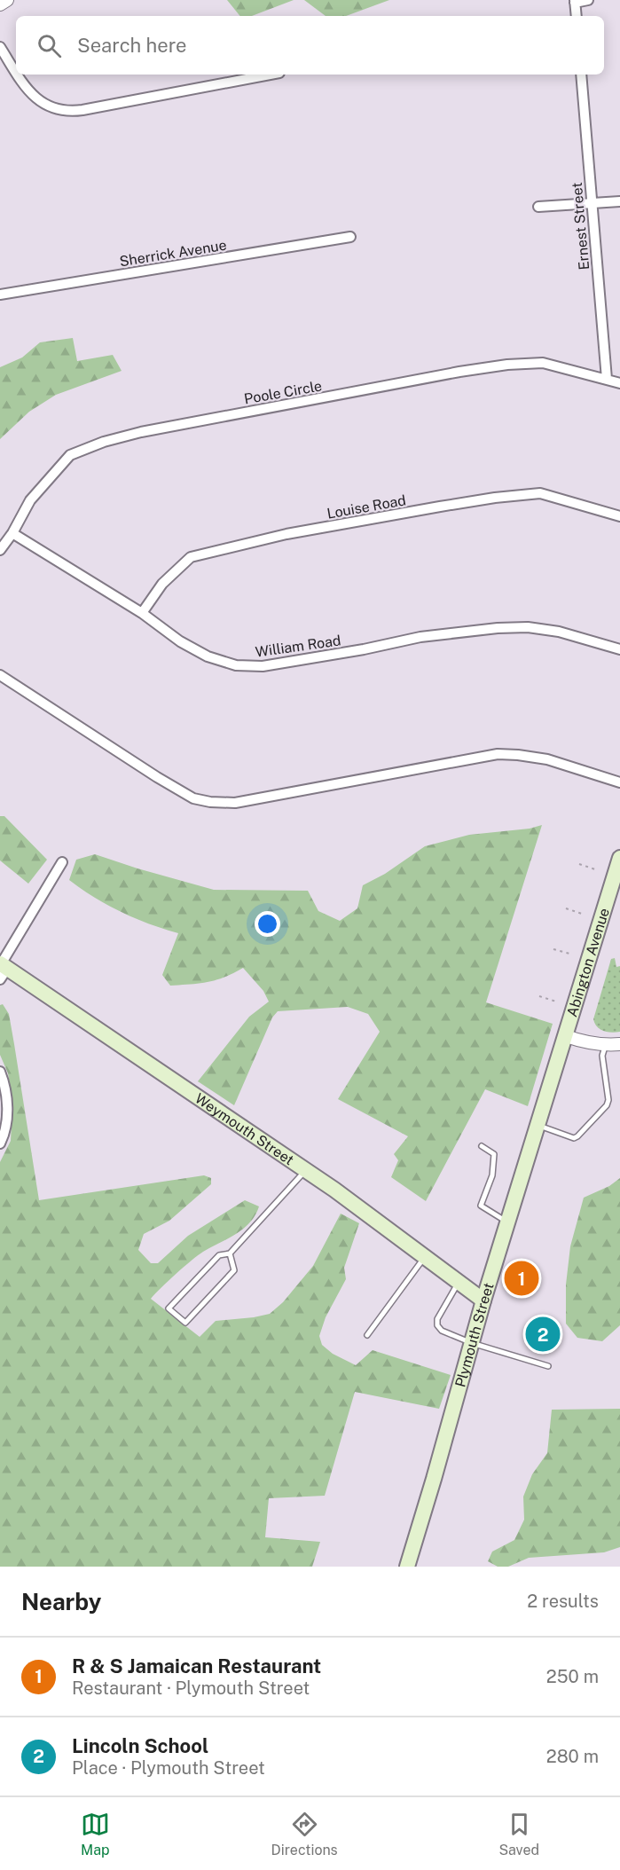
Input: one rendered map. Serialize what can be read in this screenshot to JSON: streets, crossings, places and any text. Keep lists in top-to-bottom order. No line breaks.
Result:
{"streets":{"main road":["Abington Avenue","Weymouth Street","Plymouth Street"],"street":["Ernest Street","Sherrick Avenue","Poole Circle","Louise Road","William Road"]},"crossings":[["Ernest Street","Poole Circle"],["Poole Circle","William Road"],["Louise Road","William Road"],["Abington Avenue","Plymouth Street"],["Weymouth Street","Plymouth Street"]],"page":{"search":"Search here","pins":["1","2"],"heading":["Nearby","2 results"],"list":[{"mark":"1","name":"R & S Jamaican Restaurant","note":"Restaurant · Plymouth Street","value":"250 m"},{"mark":"2","name":"Lincoln School","note":"Place · Plymouth Street","value":"280 m"}],"nav":["Map","Directions","Saved"]}}
